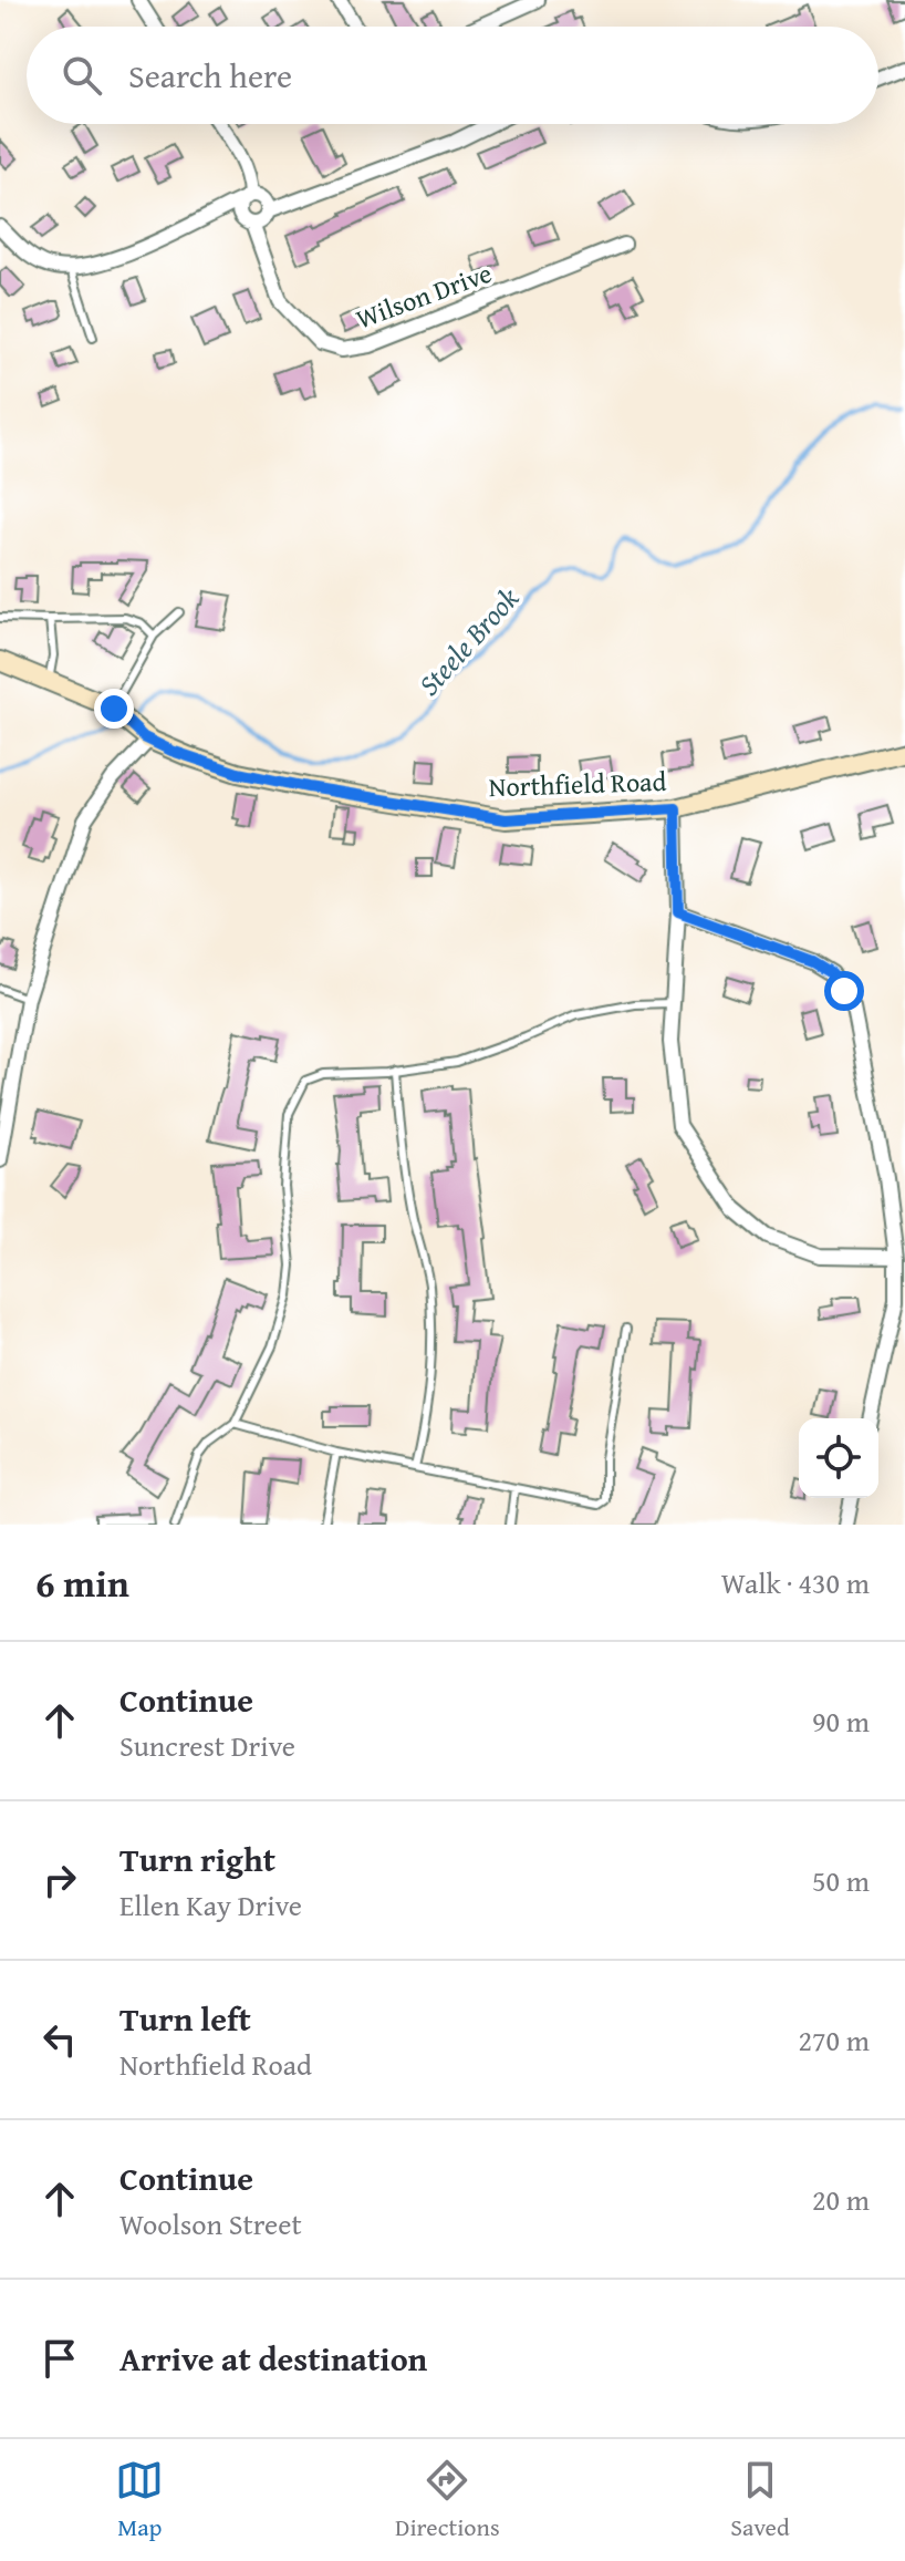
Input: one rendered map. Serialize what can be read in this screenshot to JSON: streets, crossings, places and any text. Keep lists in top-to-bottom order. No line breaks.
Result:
{"streets":{"street":["Wilson Drive","Northfield Road"]},"water":["Steele Brook"],"page":{"search":"Search here","heading":["6 min","Walk · 430 m"],"list":[["Continue","Suncrest Drive","90 m"],["Turn right","Ellen Kay Drive","50 m"],["Turn left","Northfield Road","270 m"],["Continue","Woolson Street","20 m"],"Arrive at destination"],"nav":["Map","Directions","Saved"]}}
